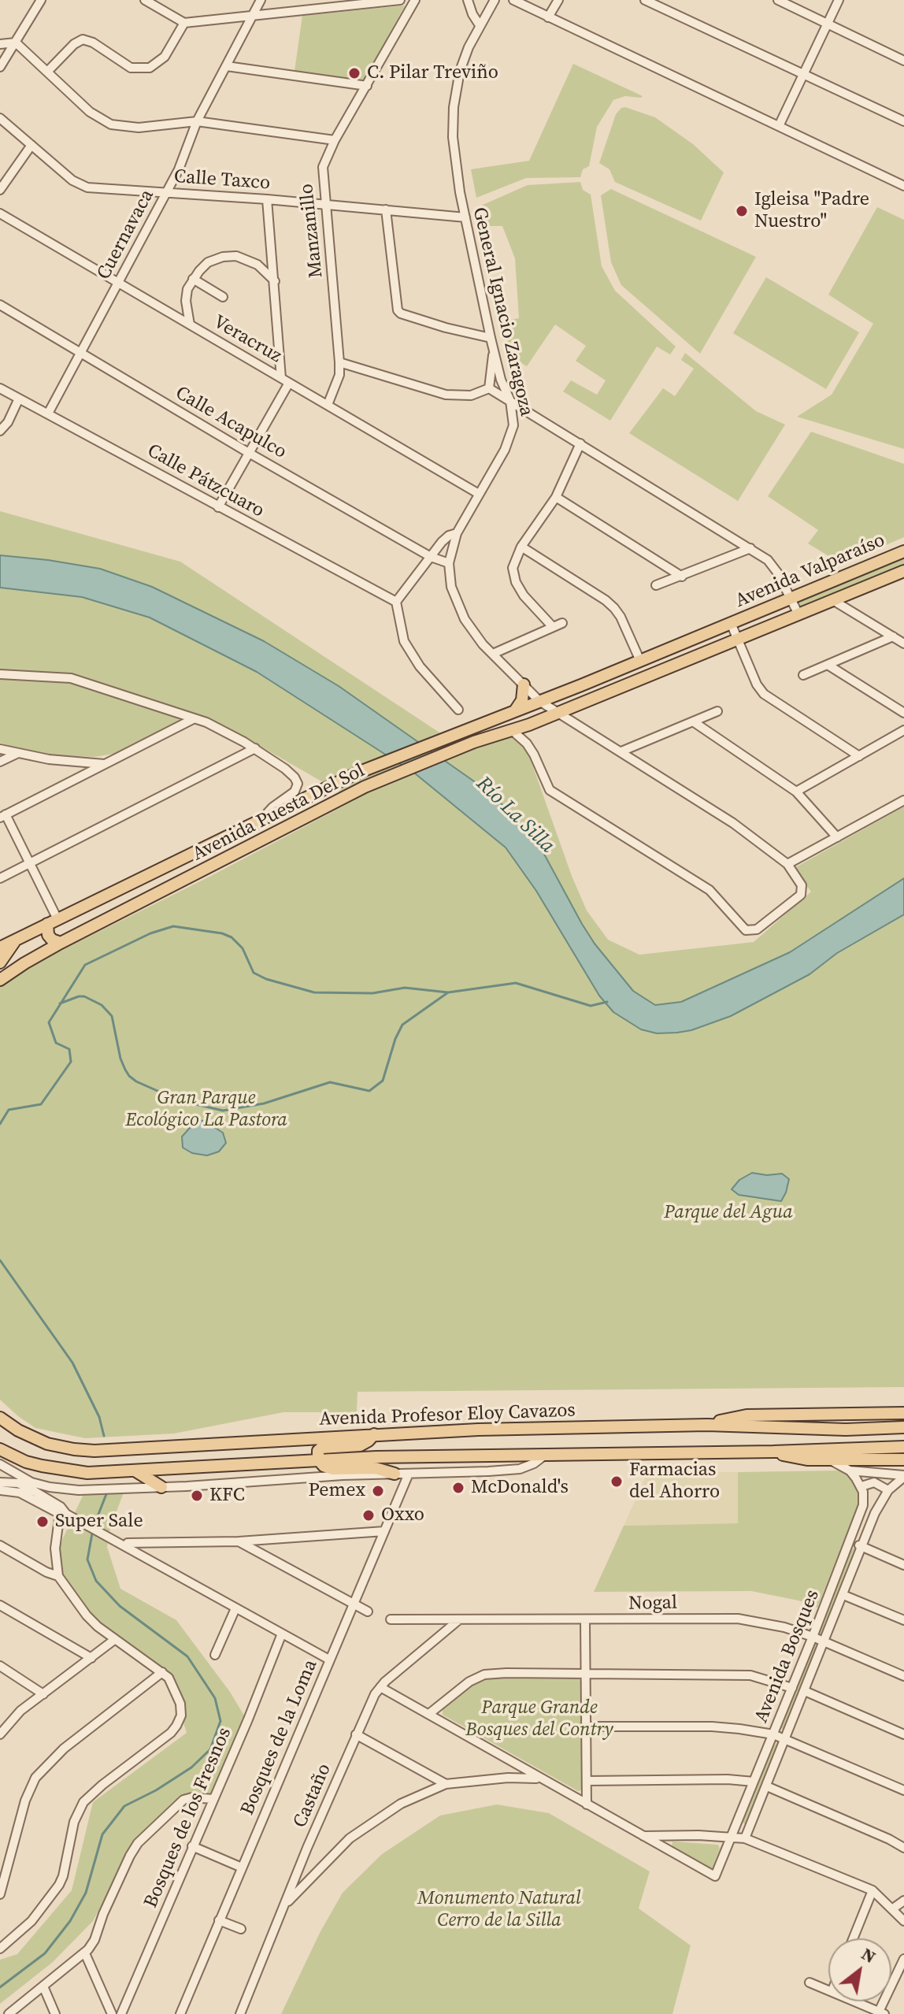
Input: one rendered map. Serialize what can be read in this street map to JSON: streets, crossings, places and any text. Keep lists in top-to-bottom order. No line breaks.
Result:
{"streets":{"main road":["Avenida Valparaíso","Avenida Puesta Del Sol","Avenida Profesor Eloy Cavazos"],"street":["Calle Taxco","Manzanillo","Cuernavaca","General Ignacio Zaragoza","Veracruz","Calle Acapulco","Calle Pátzcuaro","Nogal","Avenida Bosques","Bosques de la Loma","Castaño","Bosques de los Fresnos"]},"crossings":[["Calle Taxco","Manzanillo"],["Calle Taxco","Cuernavaca"],["Calle Taxco","General Ignacio Zaragoza"],["Manzanillo","Veracruz"],["Cuernavaca","Veracruz"],["Cuernavaca","Calle Acapulco"],["Cuernavaca","Calle Pátzcuaro"],["General Ignacio Zaragoza","Veracruz"],["General Ignacio Zaragoza","Calle Acapulco"],["General Ignacio Zaragoza","Calle Pátzcuaro"],["Avenida Valparaíso","Avenida Puesta Del Sol"],["Nogal","Avenida Bosques"],["Nogal","Castaño"]],"water":["Río La Silla"],"parks":["Gran Parque Ecológico La Pastora","Parque del Agua","Parque Grande Bosques del Contry","Monumento Natural Cerro de la Silla"],"places":["C. Pilar Treviño","Igleisa \"Padre Nuestro\"","Farmacias del Ahorro","McDonald's","Pemex","KFC","Oxxo","Super Sale"],"north":"top right"}
